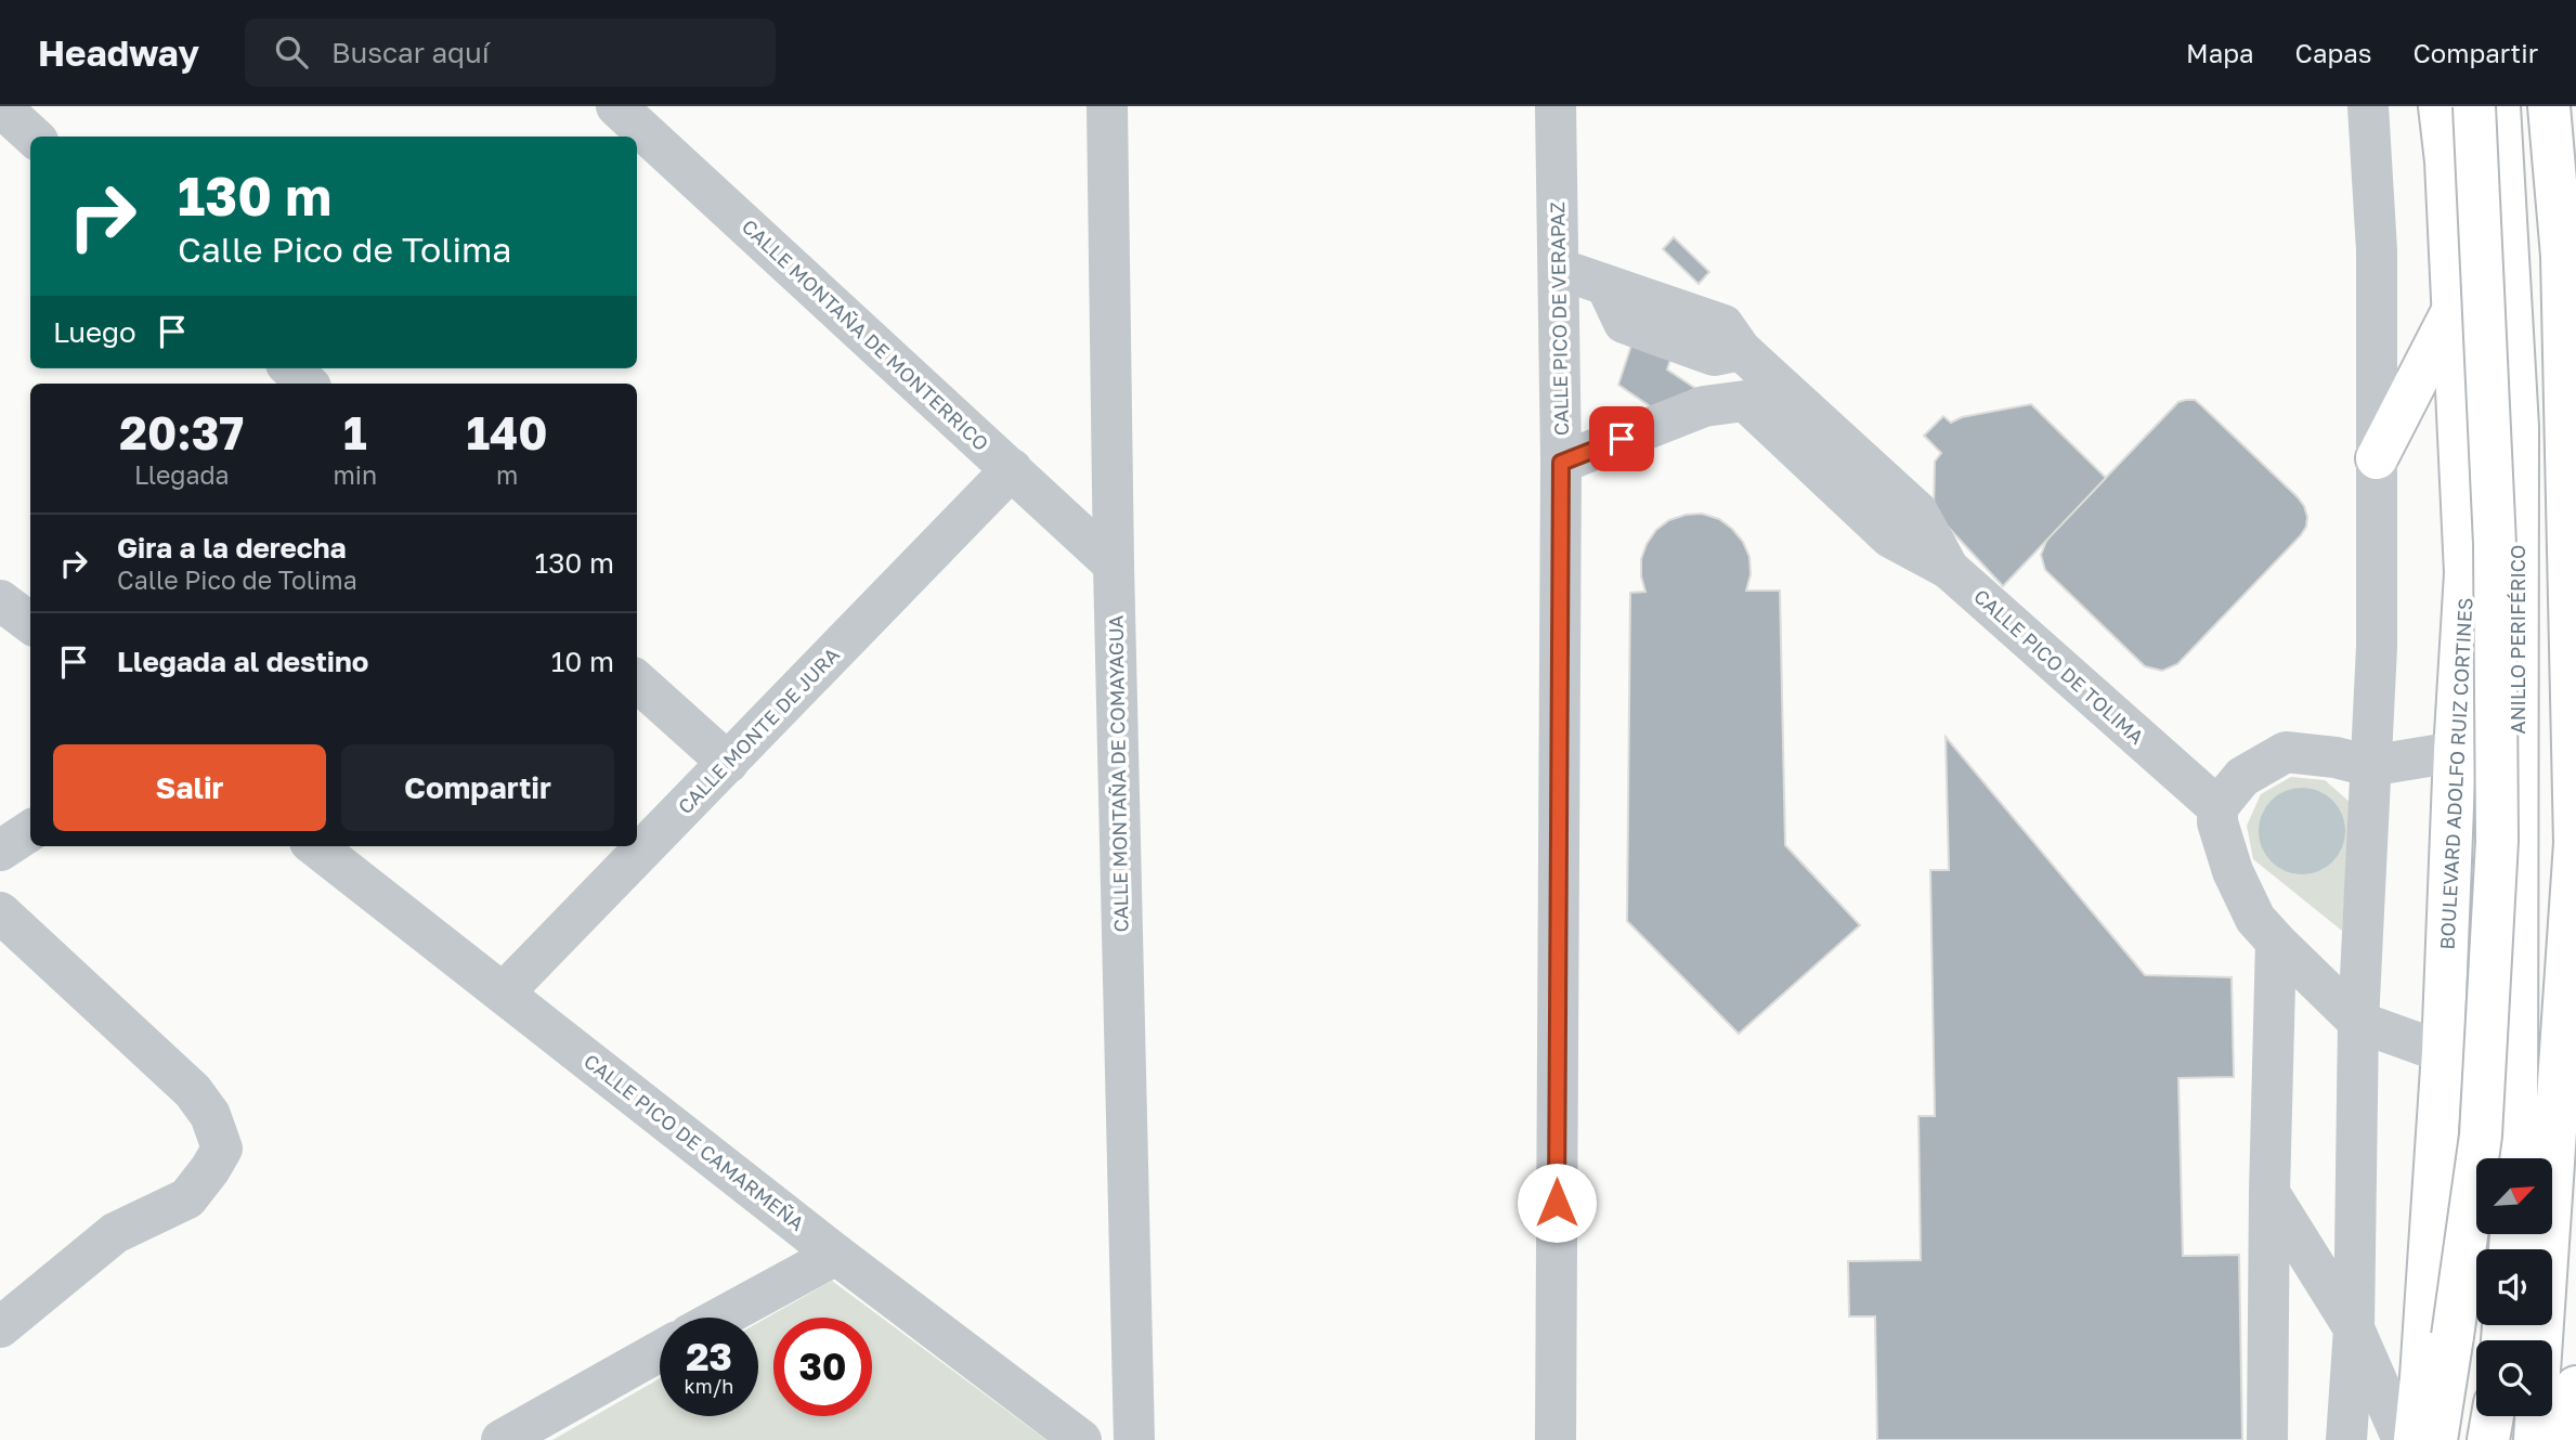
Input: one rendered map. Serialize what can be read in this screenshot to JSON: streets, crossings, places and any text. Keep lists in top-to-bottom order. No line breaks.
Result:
{"streets":{"main road":["ANILLO PERIFÉRICO","BOULEVARD ADOLFO RUIZ CORTINES"],"street":["CALLE PICO DE VERAPAZ","CALLE MONTAÑA DE MONTERRICO","CALLE PICO DE TOLIMA","CALLE MONTE DE JURA","CALLE MONTAÑA DE COMAYAGUA","CALLE PICO DE CAMARMEÑA"]},"crossings":[["CALLE PICO DE VERAPAZ","CALLE PICO DE TOLIMA"],["CALLE MONTAÑA DE MONTERRICO","CALLE MONTE DE JURA"],["CALLE MONTAÑA DE MONTERRICO","CALLE MONTAÑA DE COMAYAGUA"],["CALLE MONTE DE JURA","CALLE PICO DE CAMARMEÑA"]],"north":"top right","page":{"header":"Headway","search":"Buscar aquí","nav":["Mapa","Capas","Compartir"],"turn":["130 m","Calle Pico de Tolima"],"then":"Luego","eta":["20:37","Llegada","1","min","140","m"],"list":[{"name":"Gira a la derecha","note":"Calle Pico de Tolima","value":"130 m"},{"name":"Llegada al destino","value":"10 m"}],"buttons":["Salir","Compartir"],"speed":"23 km/h","limit":"30"}}
